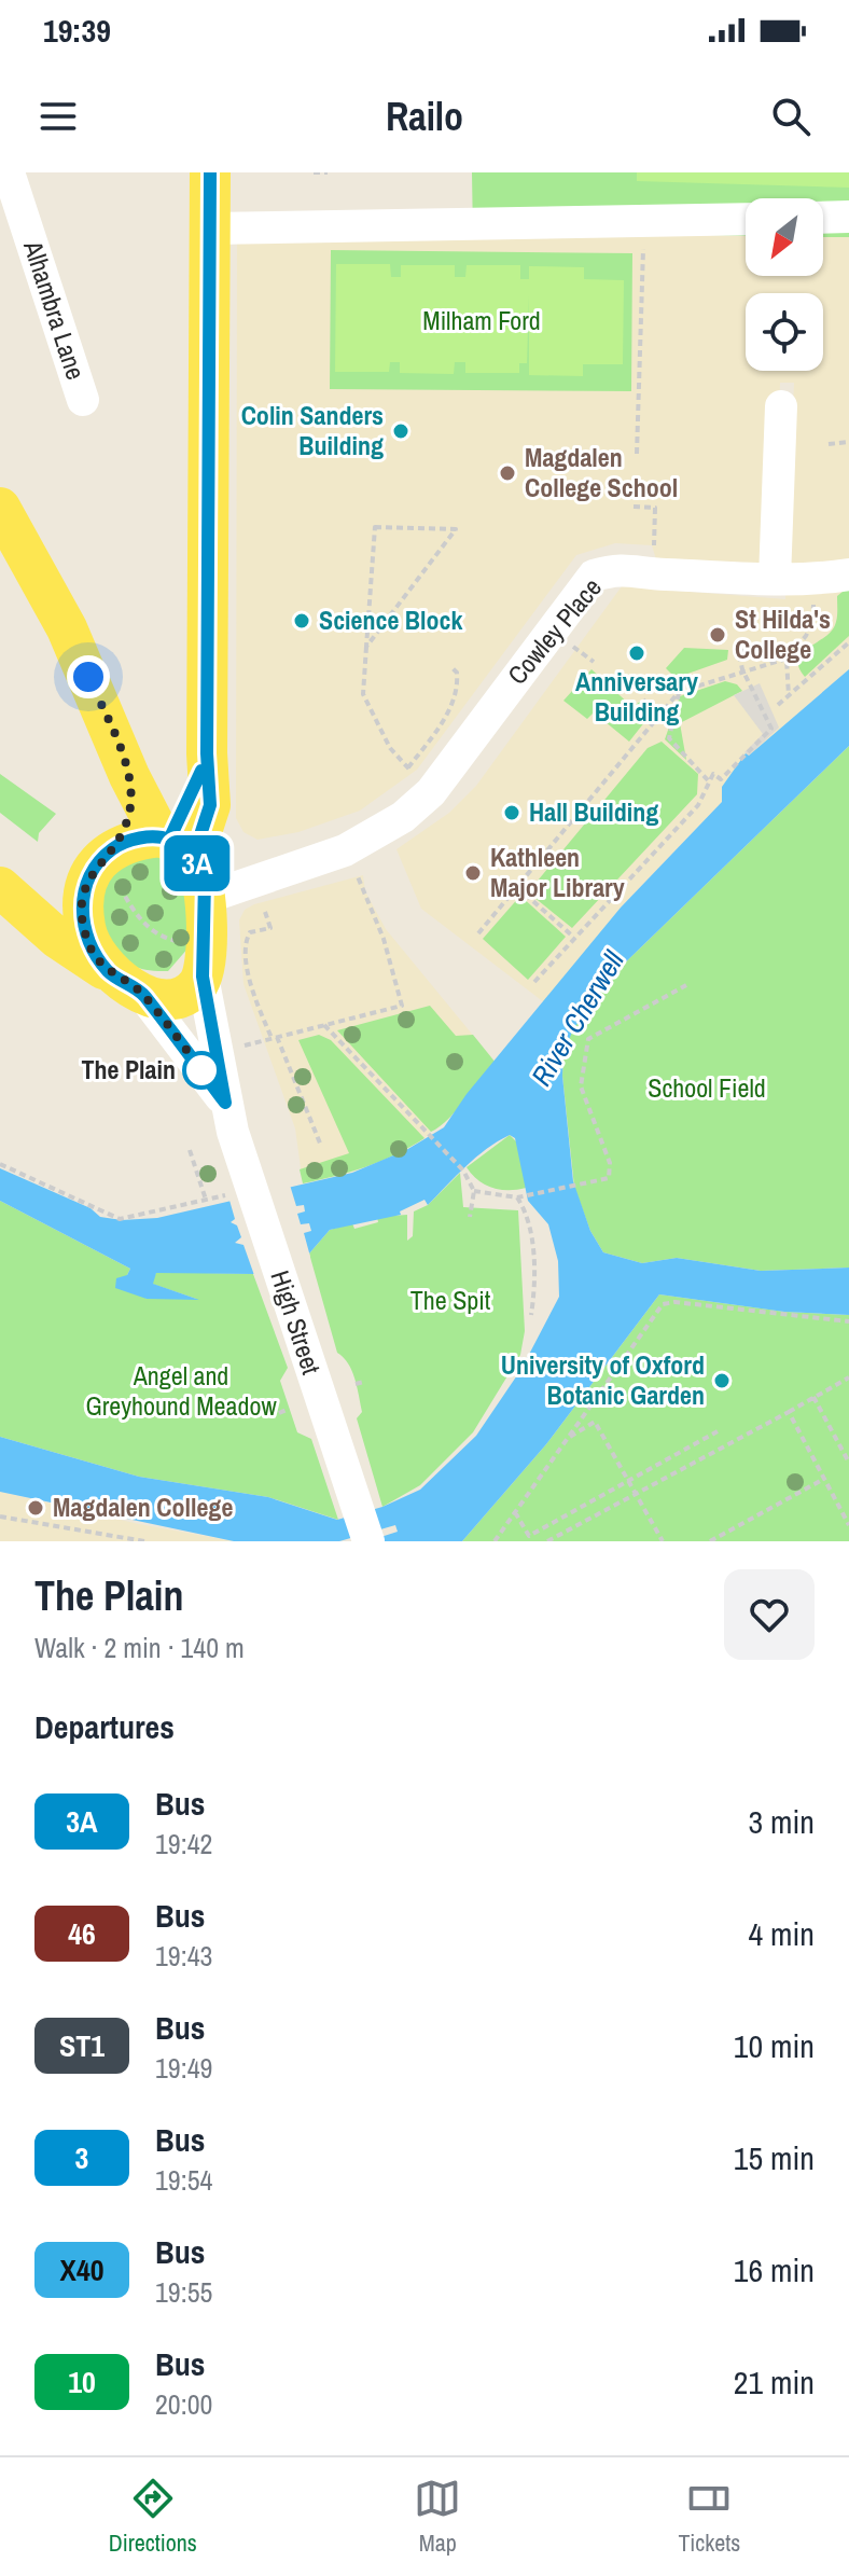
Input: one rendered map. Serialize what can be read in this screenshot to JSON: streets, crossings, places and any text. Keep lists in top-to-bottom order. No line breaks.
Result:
{"streets":{"street":["Alhambra Lane","Cowley Place","High Street"]},"water":["River Cherwell"],"parks":["Milham Ford","School Field","The Spit","Angel and Greyhound Meadow"],"places":["Colin Sanders Building","Magdalen College School","Science Block","St Hilda's College","Anniversary Building","Hall Building","Kathleen Major Library","The Plain","University of Oxford Botanic Garden","Magdalen College"],"lines":["bus line 3A"],"north":"bottom left","page":{"status":"19:39","header":"Railo","on_map":"3A","heading":[["The Plain","Walk · 2 min · 140 m"],"Departures"],"list":[{"mark":"3A","name":"Bus","note":"19:42","value":"3 min"},{"mark":"46","name":"Bus","note":"19:43","value":"4 min"},{"mark":"ST1","name":"Bus","note":"19:49","value":"10 min"},{"mark":"3","name":"Bus","note":"19:54","value":"15 min"},{"mark":"X40","name":"Bus","note":"19:55","value":"16 min"},{"mark":"10","name":"Bus","note":"20:00","value":"21 min"}],"tabs":["Directions","Map","Tickets"]}}
